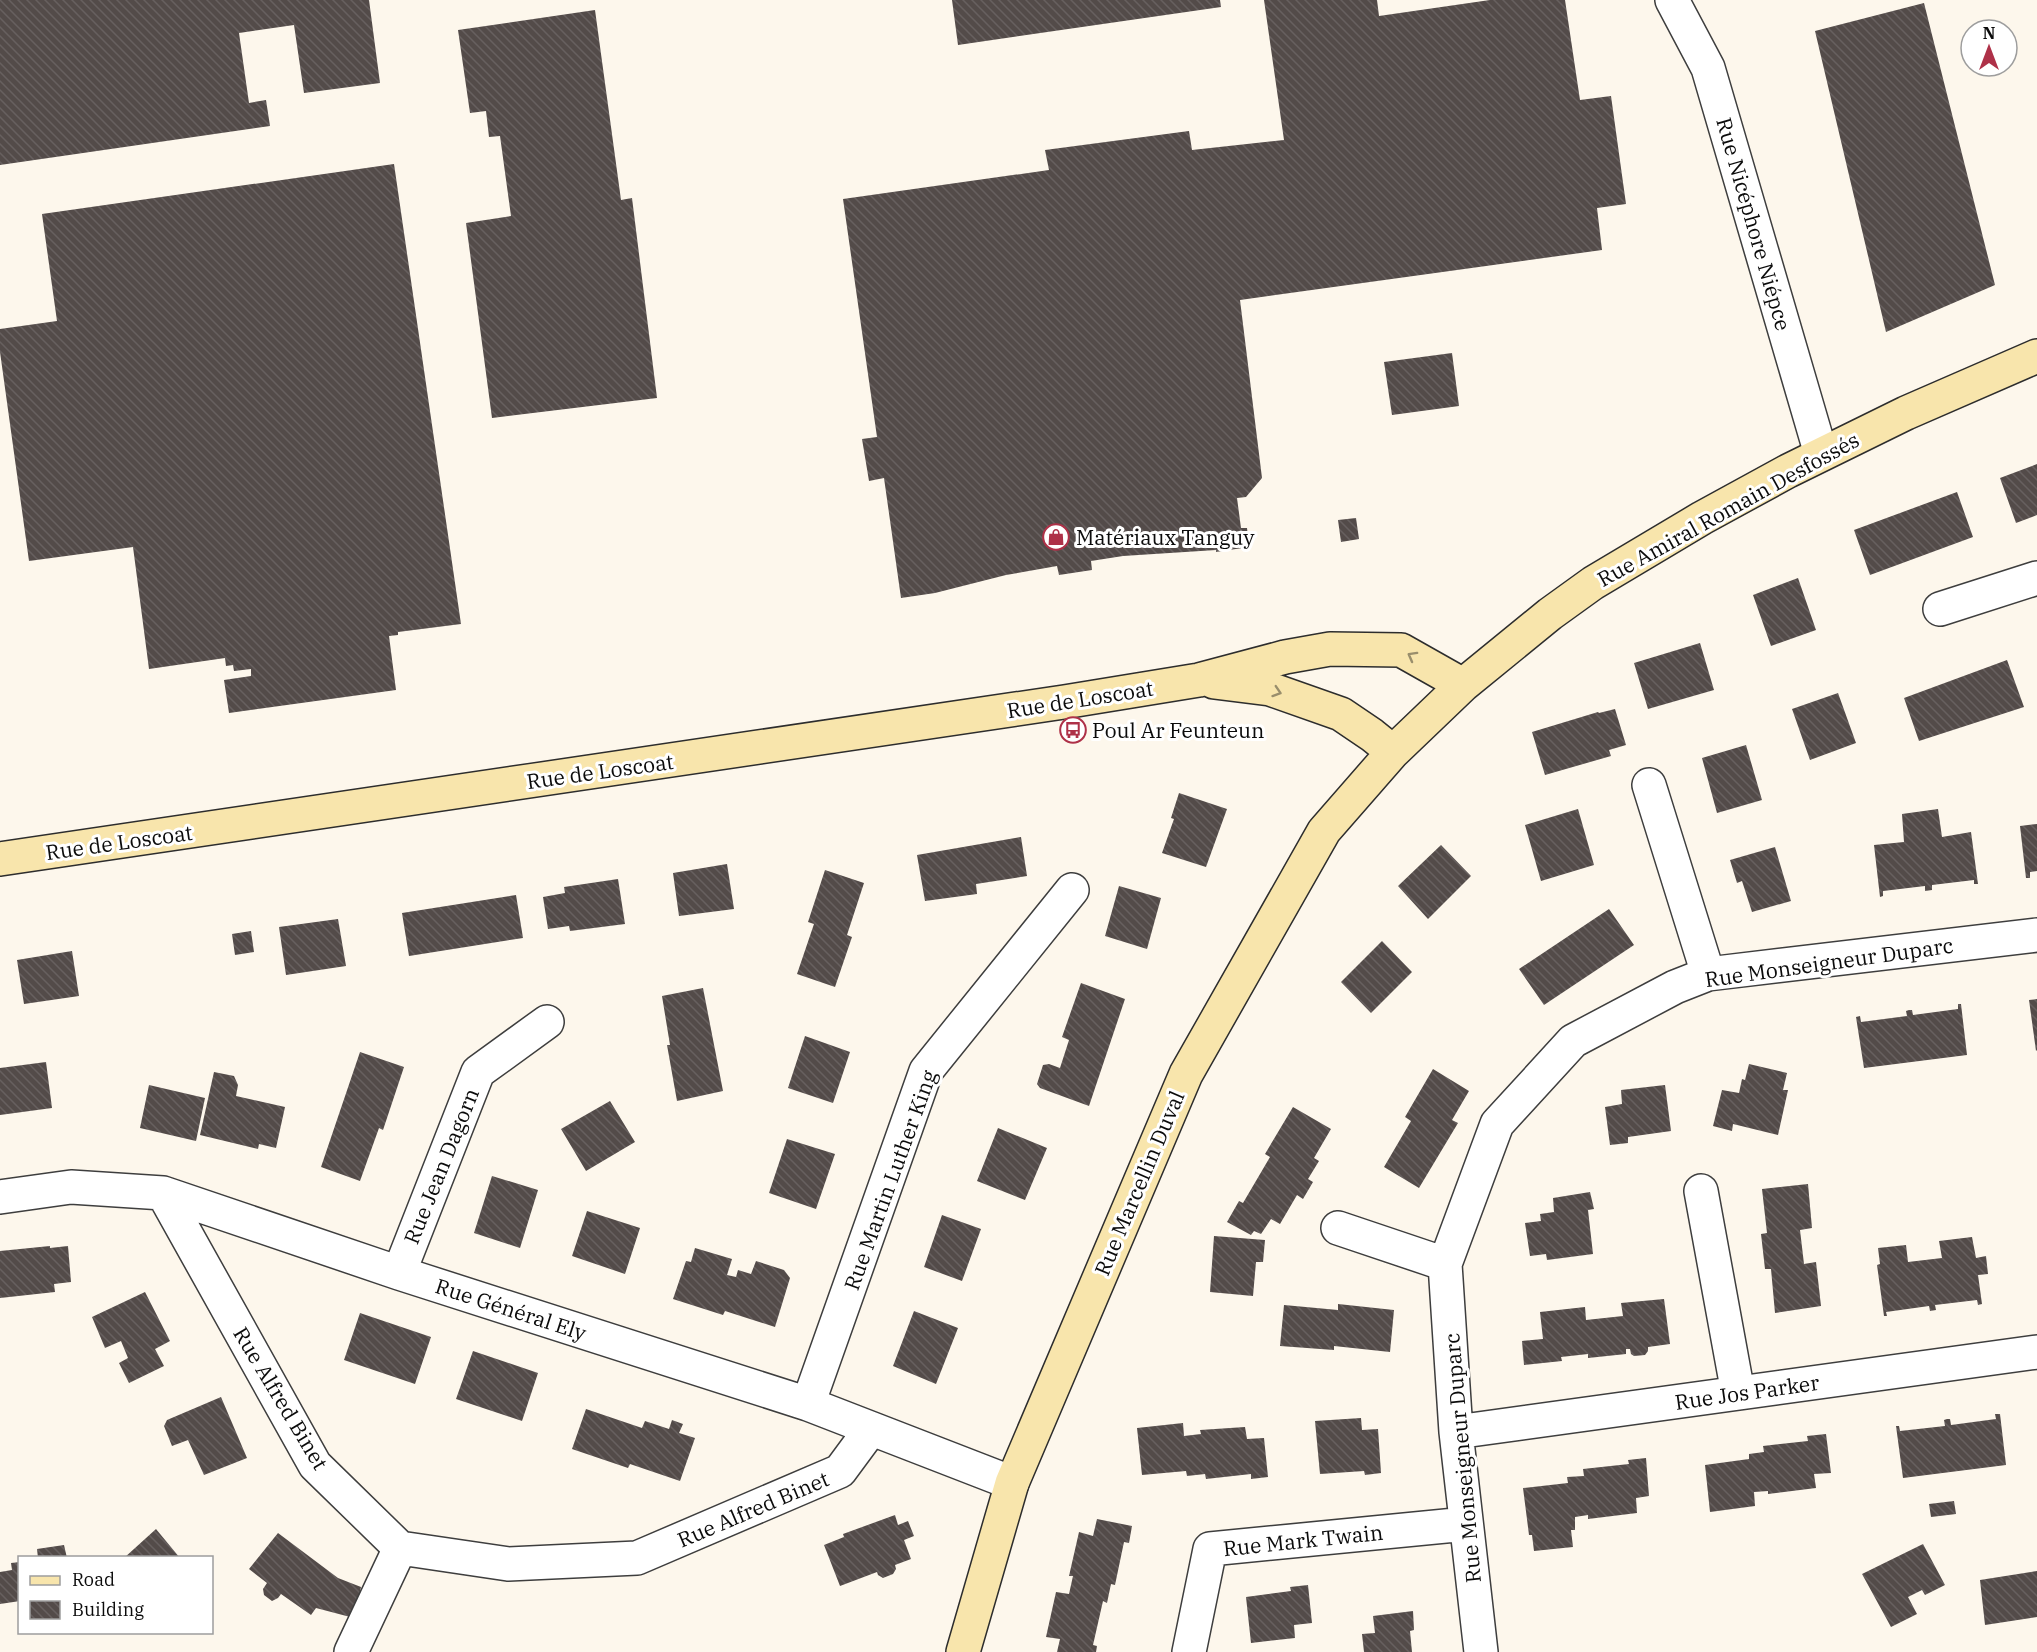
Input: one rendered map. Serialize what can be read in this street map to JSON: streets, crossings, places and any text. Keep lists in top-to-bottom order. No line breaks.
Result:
{"streets":{"main road":["Rue Amiral Romain Desfossés","Rue de Loscoat","Rue Marcellin Duval"],"street":["Rue Nicéphore Niépce","Rue Monseigneur Duparc","Rue Jean Dagorn","Rue Martin Luther King","Rue Général Ely","Rue Jos Parker","Rue Alfred Binet","Rue Mark Twain"]},"crossings":[["Rue Nicéphore Niépce","Rue Amiral Romain Desfossés"],["Rue Amiral Romain Desfossés","Rue de Loscoat"],["Rue Amiral Romain Desfossés","Rue Marcellin Duval"],["Rue de Loscoat","Rue Marcellin Duval"],["Rue Monseigneur Duparc","Rue Jos Parker"],["Rue Monseigneur Duparc","Rue Mark Twain"],["Rue Jean Dagorn","Rue Général Ely"],["Rue Martin Luther King","Rue Général Ely"],["Rue Marcellin Duval","Rue Général Ely"],["Rue Général Ely","Rue Alfred Binet"]],"places":{"shop":["Matériaux Tanguy"],"bus stop":["Poul Ar Feunteun"]},"legend":["Road","Building"],"north":"top"}
